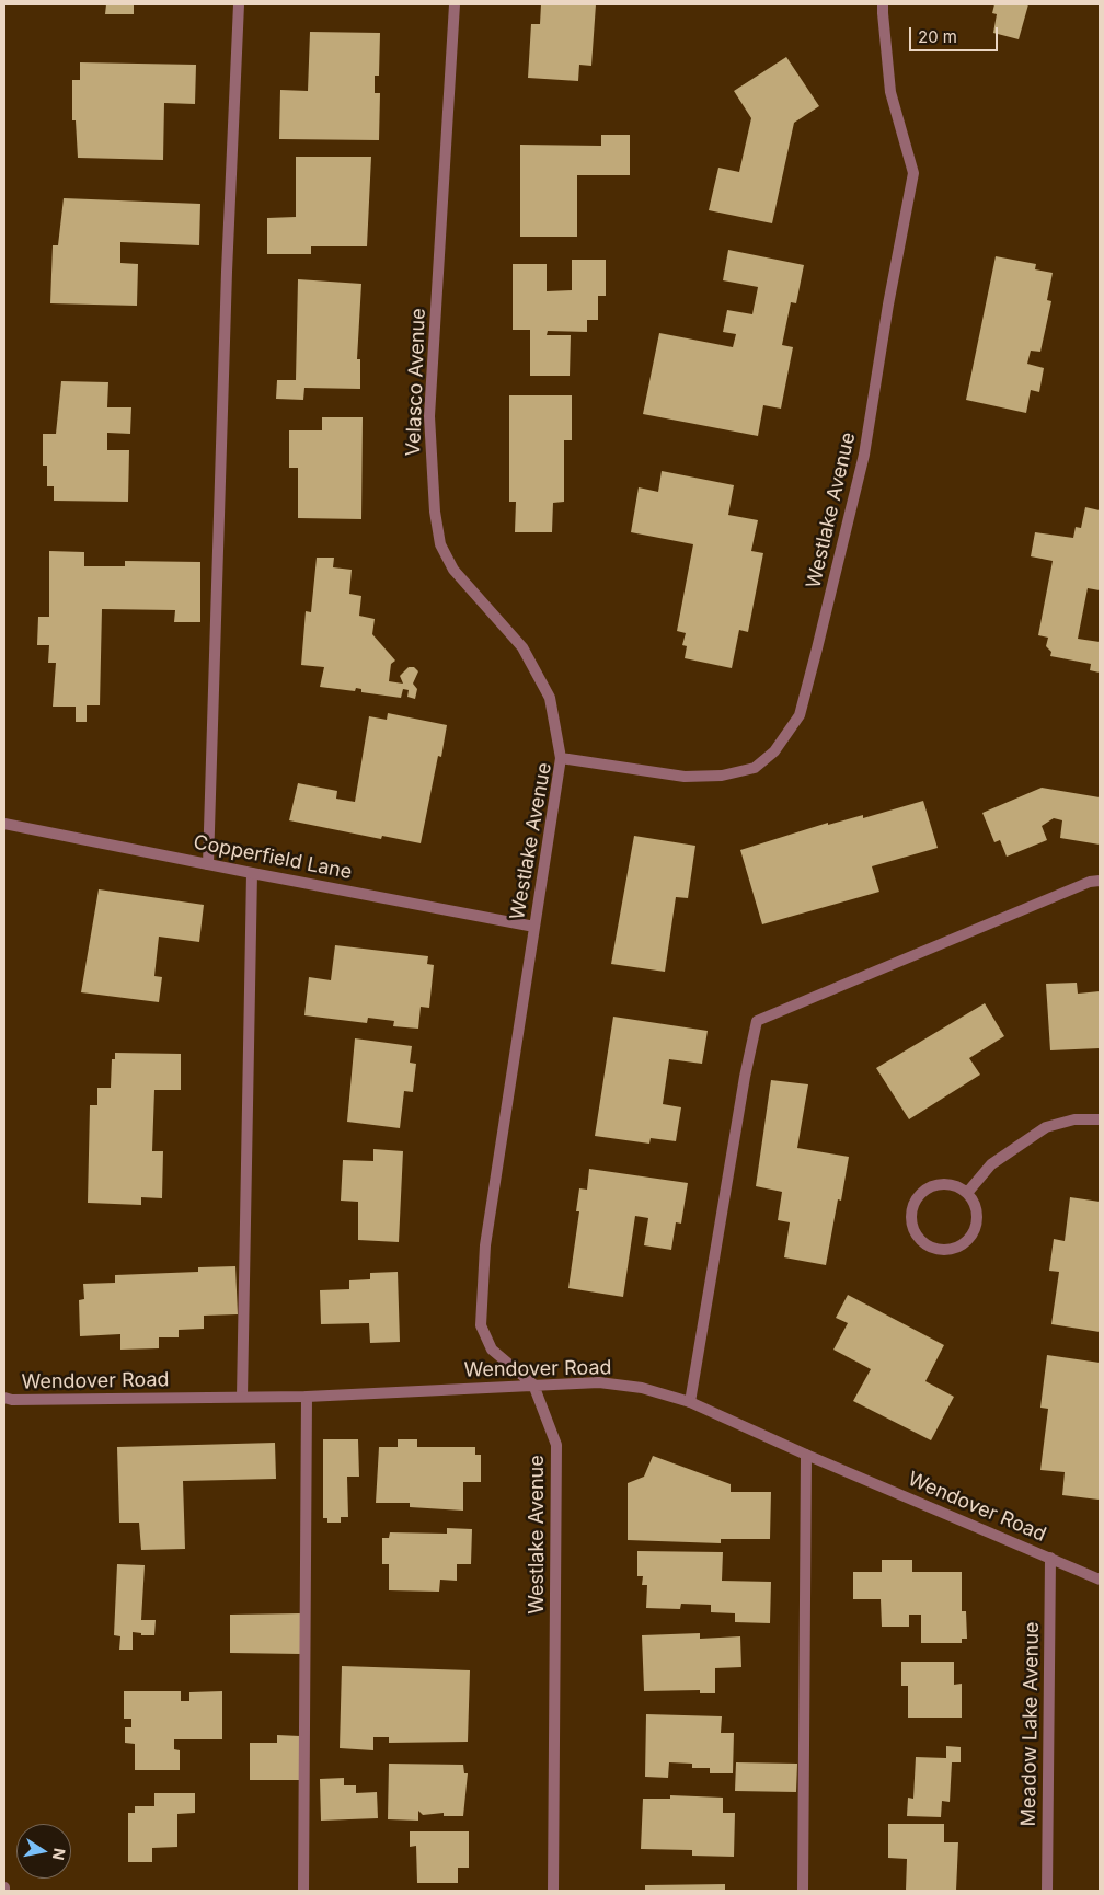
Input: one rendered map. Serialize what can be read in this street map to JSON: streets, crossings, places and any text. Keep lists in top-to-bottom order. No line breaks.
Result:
{"streets":{"street":["Velasco Avenue","Westlake Avenue","Copperfield Lane","Wendover Road","Meadow Lake Avenue"]},"crossings":[["Velasco Avenue","Westlake Avenue"],["Westlake Avenue","Copperfield Lane"],["Westlake Avenue","Wendover Road"],["Wendover Road","Meadow Lake Avenue"]],"scale_bar":"20 m","north":"right"}
